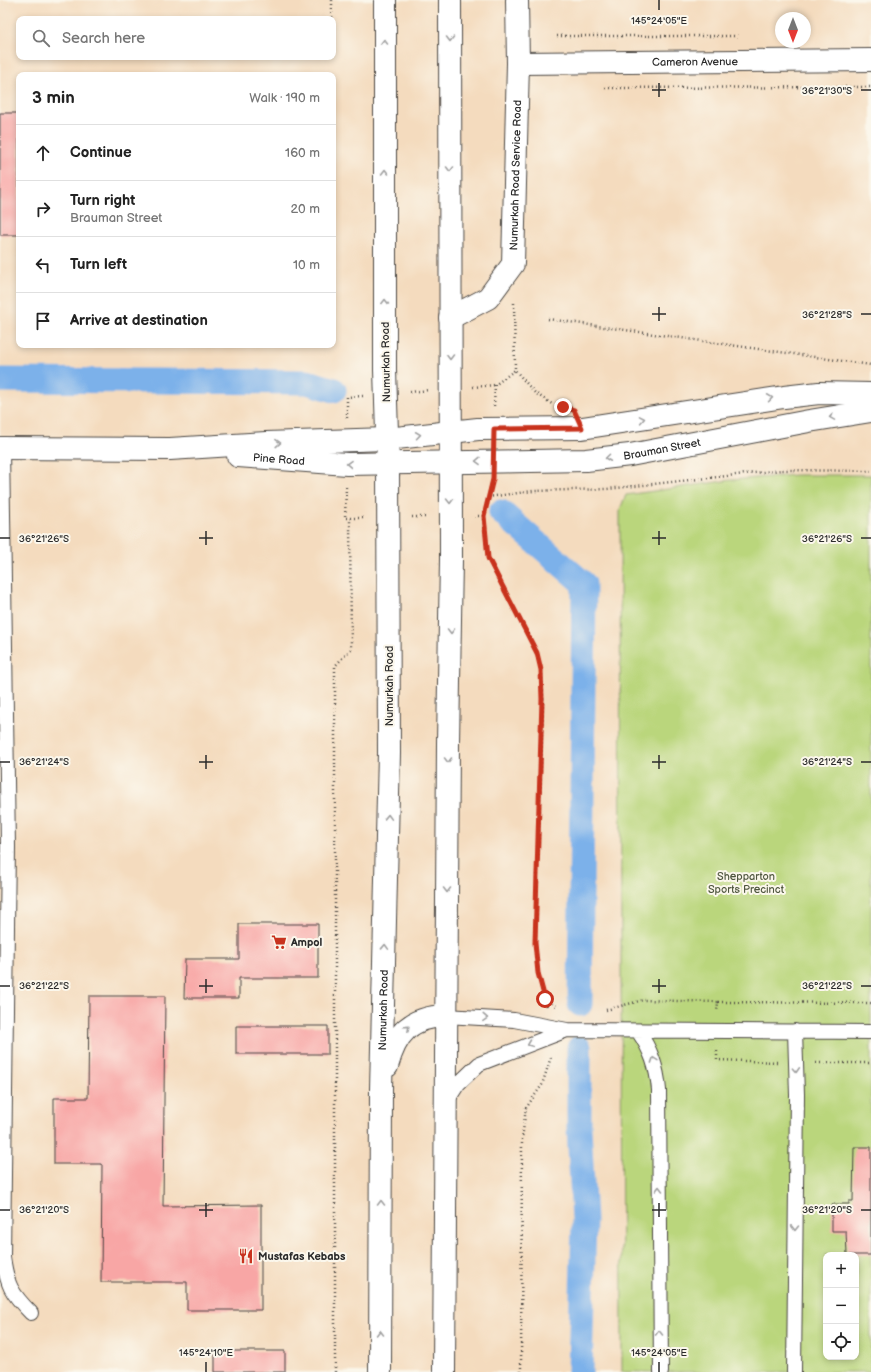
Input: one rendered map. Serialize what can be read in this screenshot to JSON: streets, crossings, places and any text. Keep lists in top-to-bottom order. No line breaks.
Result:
{"streets":{"main road":["Cameron Avenue","Numurkah Road Service Road","Numurkah Road","Brauman Street","Pine Road"]},"crossings":[["Cameron Avenue","Numurkah Road Service Road"],["Numurkah Road","Pine Road"],["Brauman Street","Pine Road"]],"parks":["Shepparton Sports Precinct"],"places":{"supermarket":["Ampol"],"restaurant":["Mustafas Kebabs"]},"north":"bottom","page":{"search":"Search here","heading":["3 min","Walk · 190 m"],"list":[["Continue","160 m"],["Turn right","Brauman Street","20 m"],["Turn left","10 m"],"Arrive at destination"],"map_buttons":["+","−"]},"coordinates":["145°24'05\"E","36°21'30\"S","36°21'28\"S","36°21'26\"S","36°21'24\"S","36°21'22\"S","36°21'20\"S","145°24'10\"E"]}
